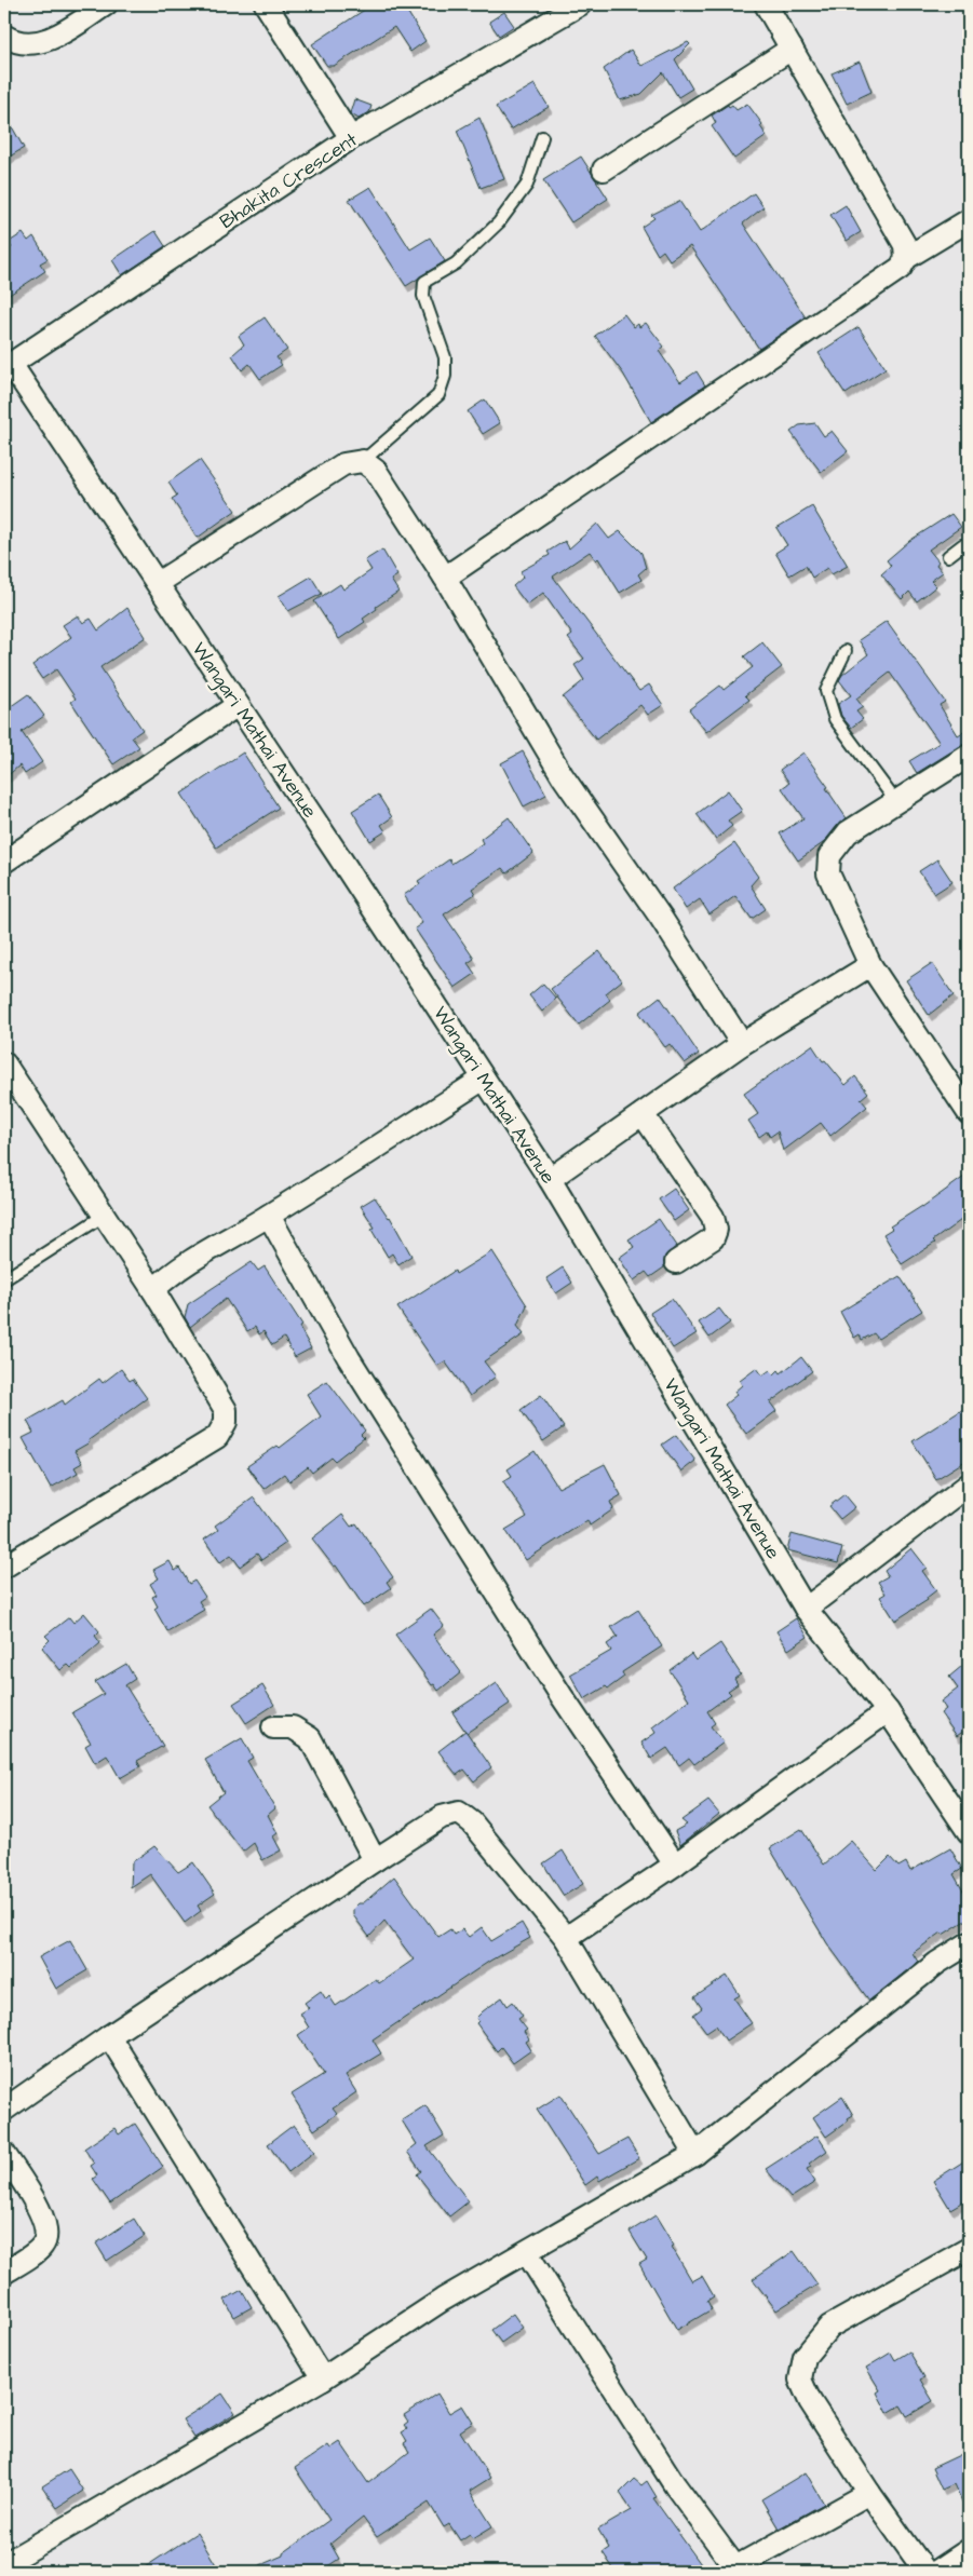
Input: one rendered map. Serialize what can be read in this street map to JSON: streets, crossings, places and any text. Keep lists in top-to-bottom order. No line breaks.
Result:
{"streets":{"street":["Bhakita Crescent","Wangari Mathai Avenue"]},"crossings":[["Bhakita Crescent","Wangari Mathai Avenue"]]}
